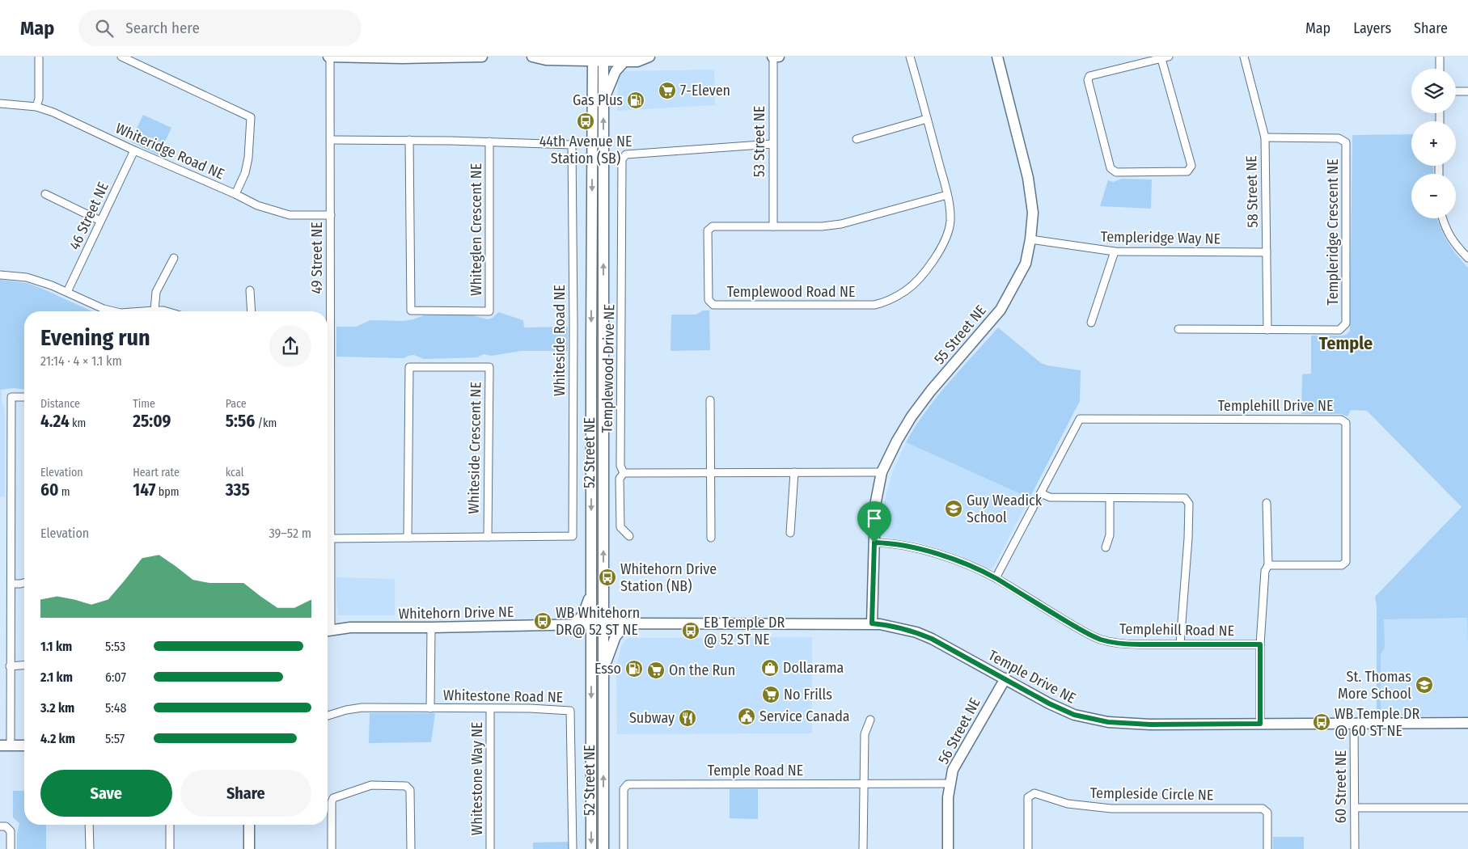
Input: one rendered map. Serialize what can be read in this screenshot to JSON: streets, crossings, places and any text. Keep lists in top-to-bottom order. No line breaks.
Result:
{"streets":{"street":["53 Street NE","Whiteridge Road NE","58 Street NE","46 Street NE","Whiteglen Crescent NE","Templeridge Crescent NE","Templeridge Way NE","49 Street NE","Templewood Road NE","55 Street NE","Whiteside Road NE","Templewood Drive NE","Templehill Drive NE","Whiteside Crescent NE","52 Street NE","Whitehorn Drive NE","Templehill Road NE","Temple Drive NE","Whitestone Road NE","56 Street NE","Temple Road NE","Whitestone Way NE","60 Street NE","Templeside Circle NE"]},"crossings":[["53 Street NE","Templewood Road NE"],["53 Street NE","Templewood Drive NE"],["Whiteridge Road NE","46 Street NE"],["Whiteridge Road NE","49 Street NE"],["58 Street NE","Templeridge Crescent NE"],["58 Street NE","Templeridge Way NE"],["Whiteglen Crescent NE","Whiteside Road NE"],["Templeridge Way NE","55 Street NE"],["49 Street NE","Whiteside Road NE"],["55 Street NE","Templehill Road NE"],["55 Street NE","Temple Drive NE"],["Whiteside Road NE","Whiteside Crescent NE"],["Templehill Drive NE","Templehill Road NE"],["52 Street NE","Whitehorn Drive NE"],["52 Street NE","Temple Drive NE"],["Whitehorn Drive NE","Temple Drive NE"],["Temple Drive NE","56 Street NE"],["Temple Drive NE","60 Street NE"],["Whitestone Road NE","Whitestone Way NE"],["56 Street NE","Temple Road NE"]],"districts":["Temple"],"places":{"supermarket":["7-Eleven","On the Run","No Frills"],"fuel station":["Gas Plus","Esso"],"bus stop":["44th Avenue NE Station (SB)","Whitehorn Drive Station (NB)","WB Whitehorn DR@ 52 ST NE","EB Temple DR @ 52 ST NE","WB Temple DR @ 60 ST NE"],"school or university":["Guy Weadick School","St. Thomas More School"],"shop":["Dollarama"],"public building":["Service Canada"],"restaurant":["Subway"]},"page":{"header":"Map","search":"Search here","nav":["Map","Layers","Share"],"map_buttons":["+","−"],"heading":["Evening run","21:14 · 4 × 1.1 km"],"stats":[["Distance","4.24 km"],["Time","25:09"],["Pace","5:56 /km"],["Elevation","60 m"],["Heart rate","147 bpm"],["kcal","335"]],"chart":["Elevation","39–52 m"],"list":[{"name":"1.1 km","note":"5:53"},{"name":"2.1 km","note":"6:07"},{"name":"3.2 km","note":"5:48"},{"name":"4.2 km","note":"5:57"}],"buttons":["Save","Share"]}}
